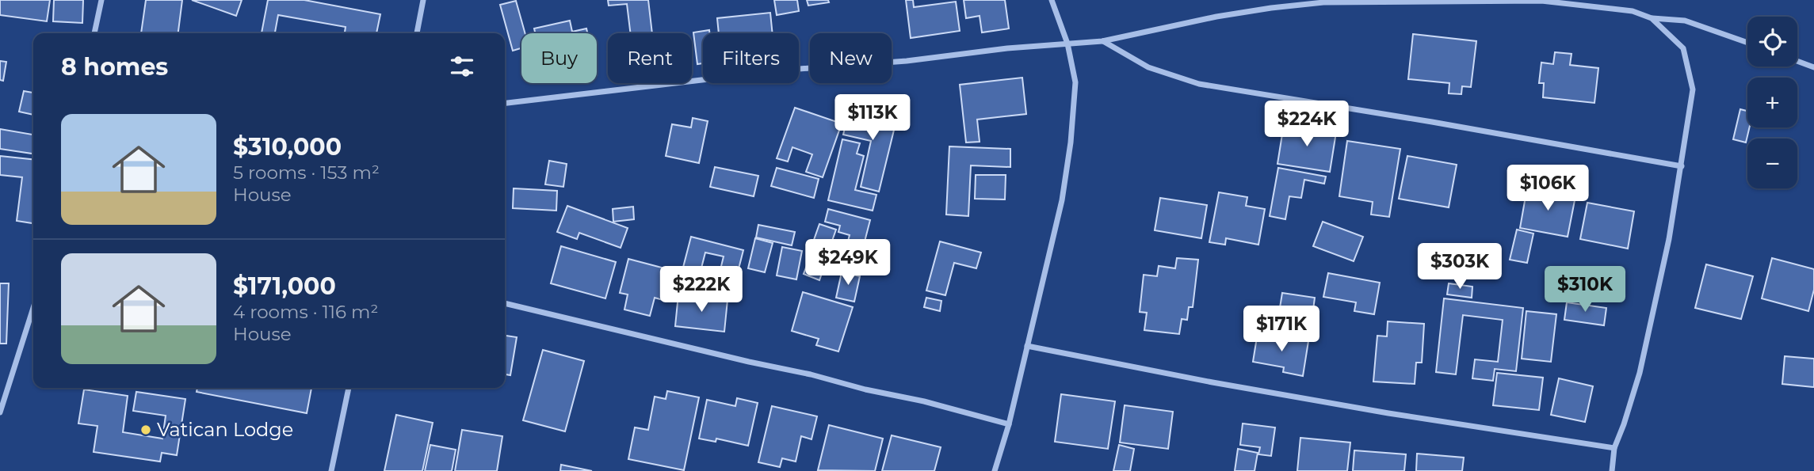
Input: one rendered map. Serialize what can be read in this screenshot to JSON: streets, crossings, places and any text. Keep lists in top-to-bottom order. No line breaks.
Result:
{"places":["Vatican Lodge"],"page":{"map_buttons":["+","−"],"chip":["Buy","Rent","Filters","New"],"heading":"8 homes","price":["$113K","$224K","$106K","$249K","$303K","$222K","$310K","$171K"],"list":[{"name":"$310,000","note":"5 rooms · 153 m² · House"},{"name":"$171,000","note":"4 rooms · 116 m² · House"}]}}
